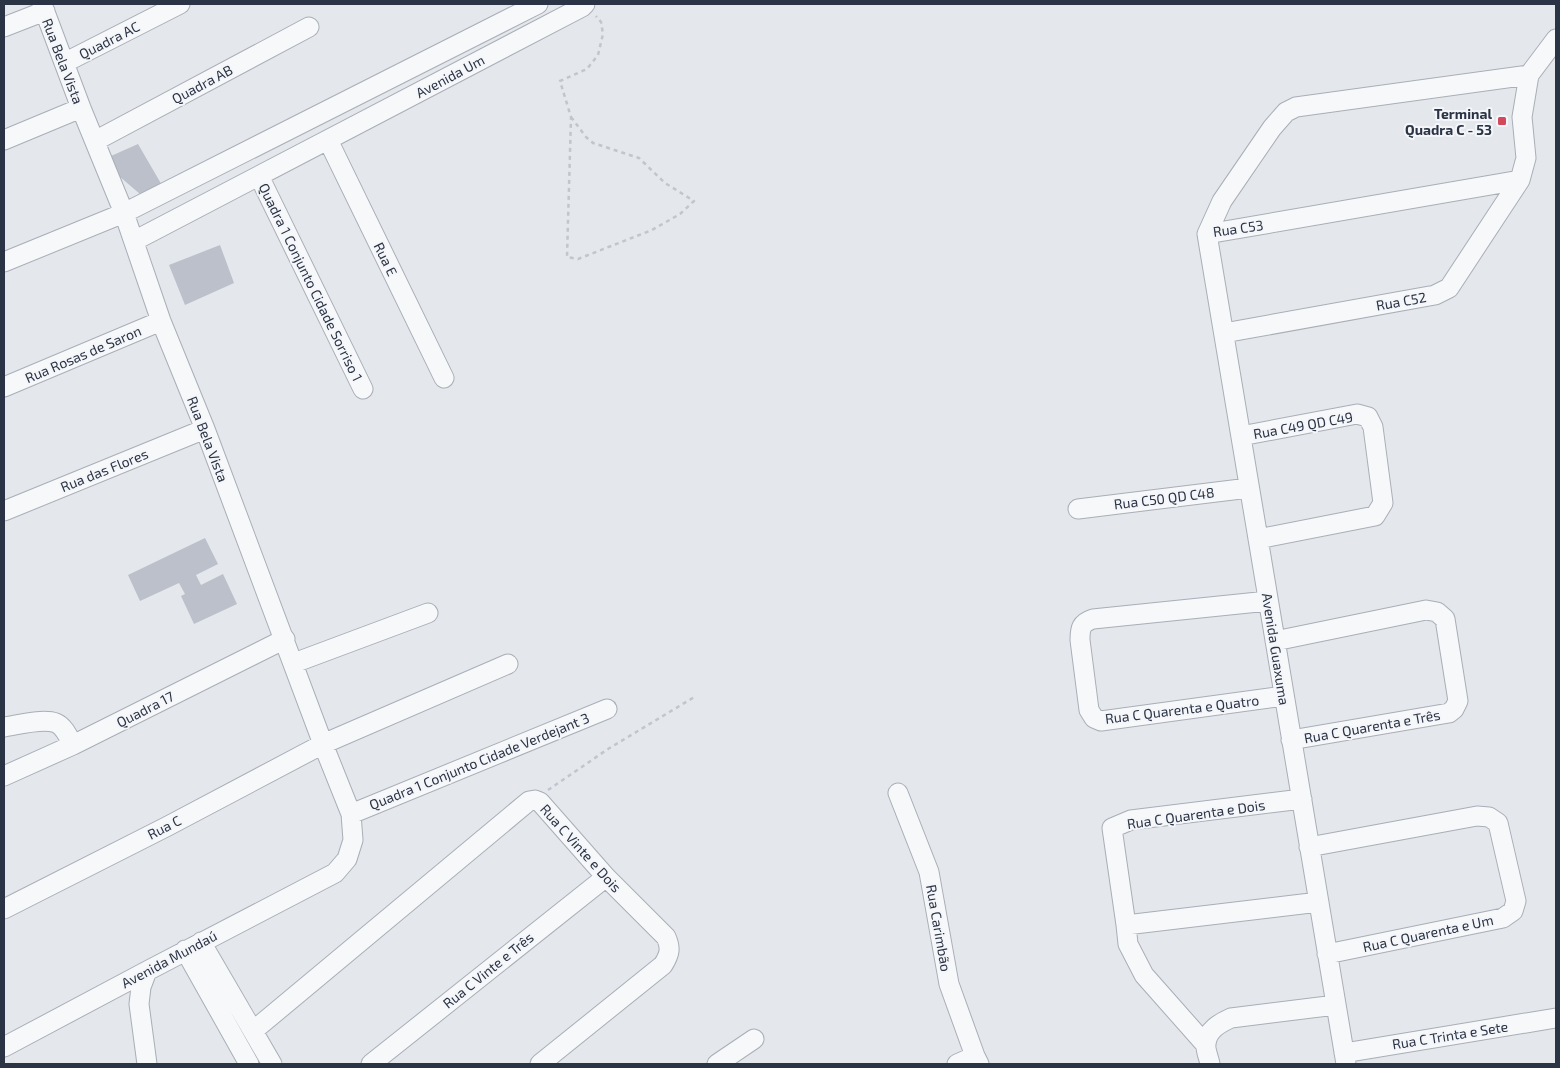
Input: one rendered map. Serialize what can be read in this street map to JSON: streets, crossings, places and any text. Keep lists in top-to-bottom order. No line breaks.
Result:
{"streets":{"street":["Quadra AC","Rua Bela Vista","Avenida Um","Quadra AB","Rua C53","Rua E","Quadra 1 Conjunto Cidade Sorriso 1","Rua C52","Rua Rosas de Saron","Rua C49 QD C49","Rua das Flores","Rua C50 QD C48","Avenida Guaxuma","Quadra 17","Rua C Quarenta e Quatro","Rua C Quarenta e Três","Quadra 1 Conjunto Cidade Verdejant 3","Rua C Quarenta e Dois","Rua C","Rua C Vinte e Dois","Rua Carimbão","Rua C Quarenta e Um","Avenida Mundaú","Rua C Vinte e Três","Rua C Trinta e Sete"]},"crossings":[["Quadra AC","Rua Bela Vista"],["Rua Bela Vista","Avenida Um"],["Rua Bela Vista","Quadra AB"],["Rua Bela Vista","Rua Rosas de Saron"],["Rua Bela Vista","Rua das Flores"],["Rua Bela Vista","Quadra 17"],["Rua Bela Vista","Quadra 1 Conjunto Cidade Verdejant 3"],["Rua Bela Vista","Rua C"],["Rua Bela Vista","Avenida Mundaú"],["Avenida Um","Rua E"],["Avenida Um","Quadra 1 Conjunto Cidade Sorriso 1"],["Rua C53","Rua C52"],["Rua C53","Avenida Guaxuma"],["Rua C52","Avenida Guaxuma"],["Rua C49 QD C49","Avenida Guaxuma"],["Rua C50 QD C48","Avenida Guaxuma"],["Avenida Guaxuma","Rua C Quarenta e Quatro"],["Avenida Guaxuma","Rua C Quarenta e Três"],["Avenida Guaxuma","Rua C Quarenta e Dois"],["Avenida Guaxuma","Rua C Quarenta e Um"],["Avenida Guaxuma","Rua C Trinta e Sete"],["Rua C Vinte e Dois","Rua C Vinte e Três"]],"places":{"transit":["Terminal Quadra C - 53"]}}
